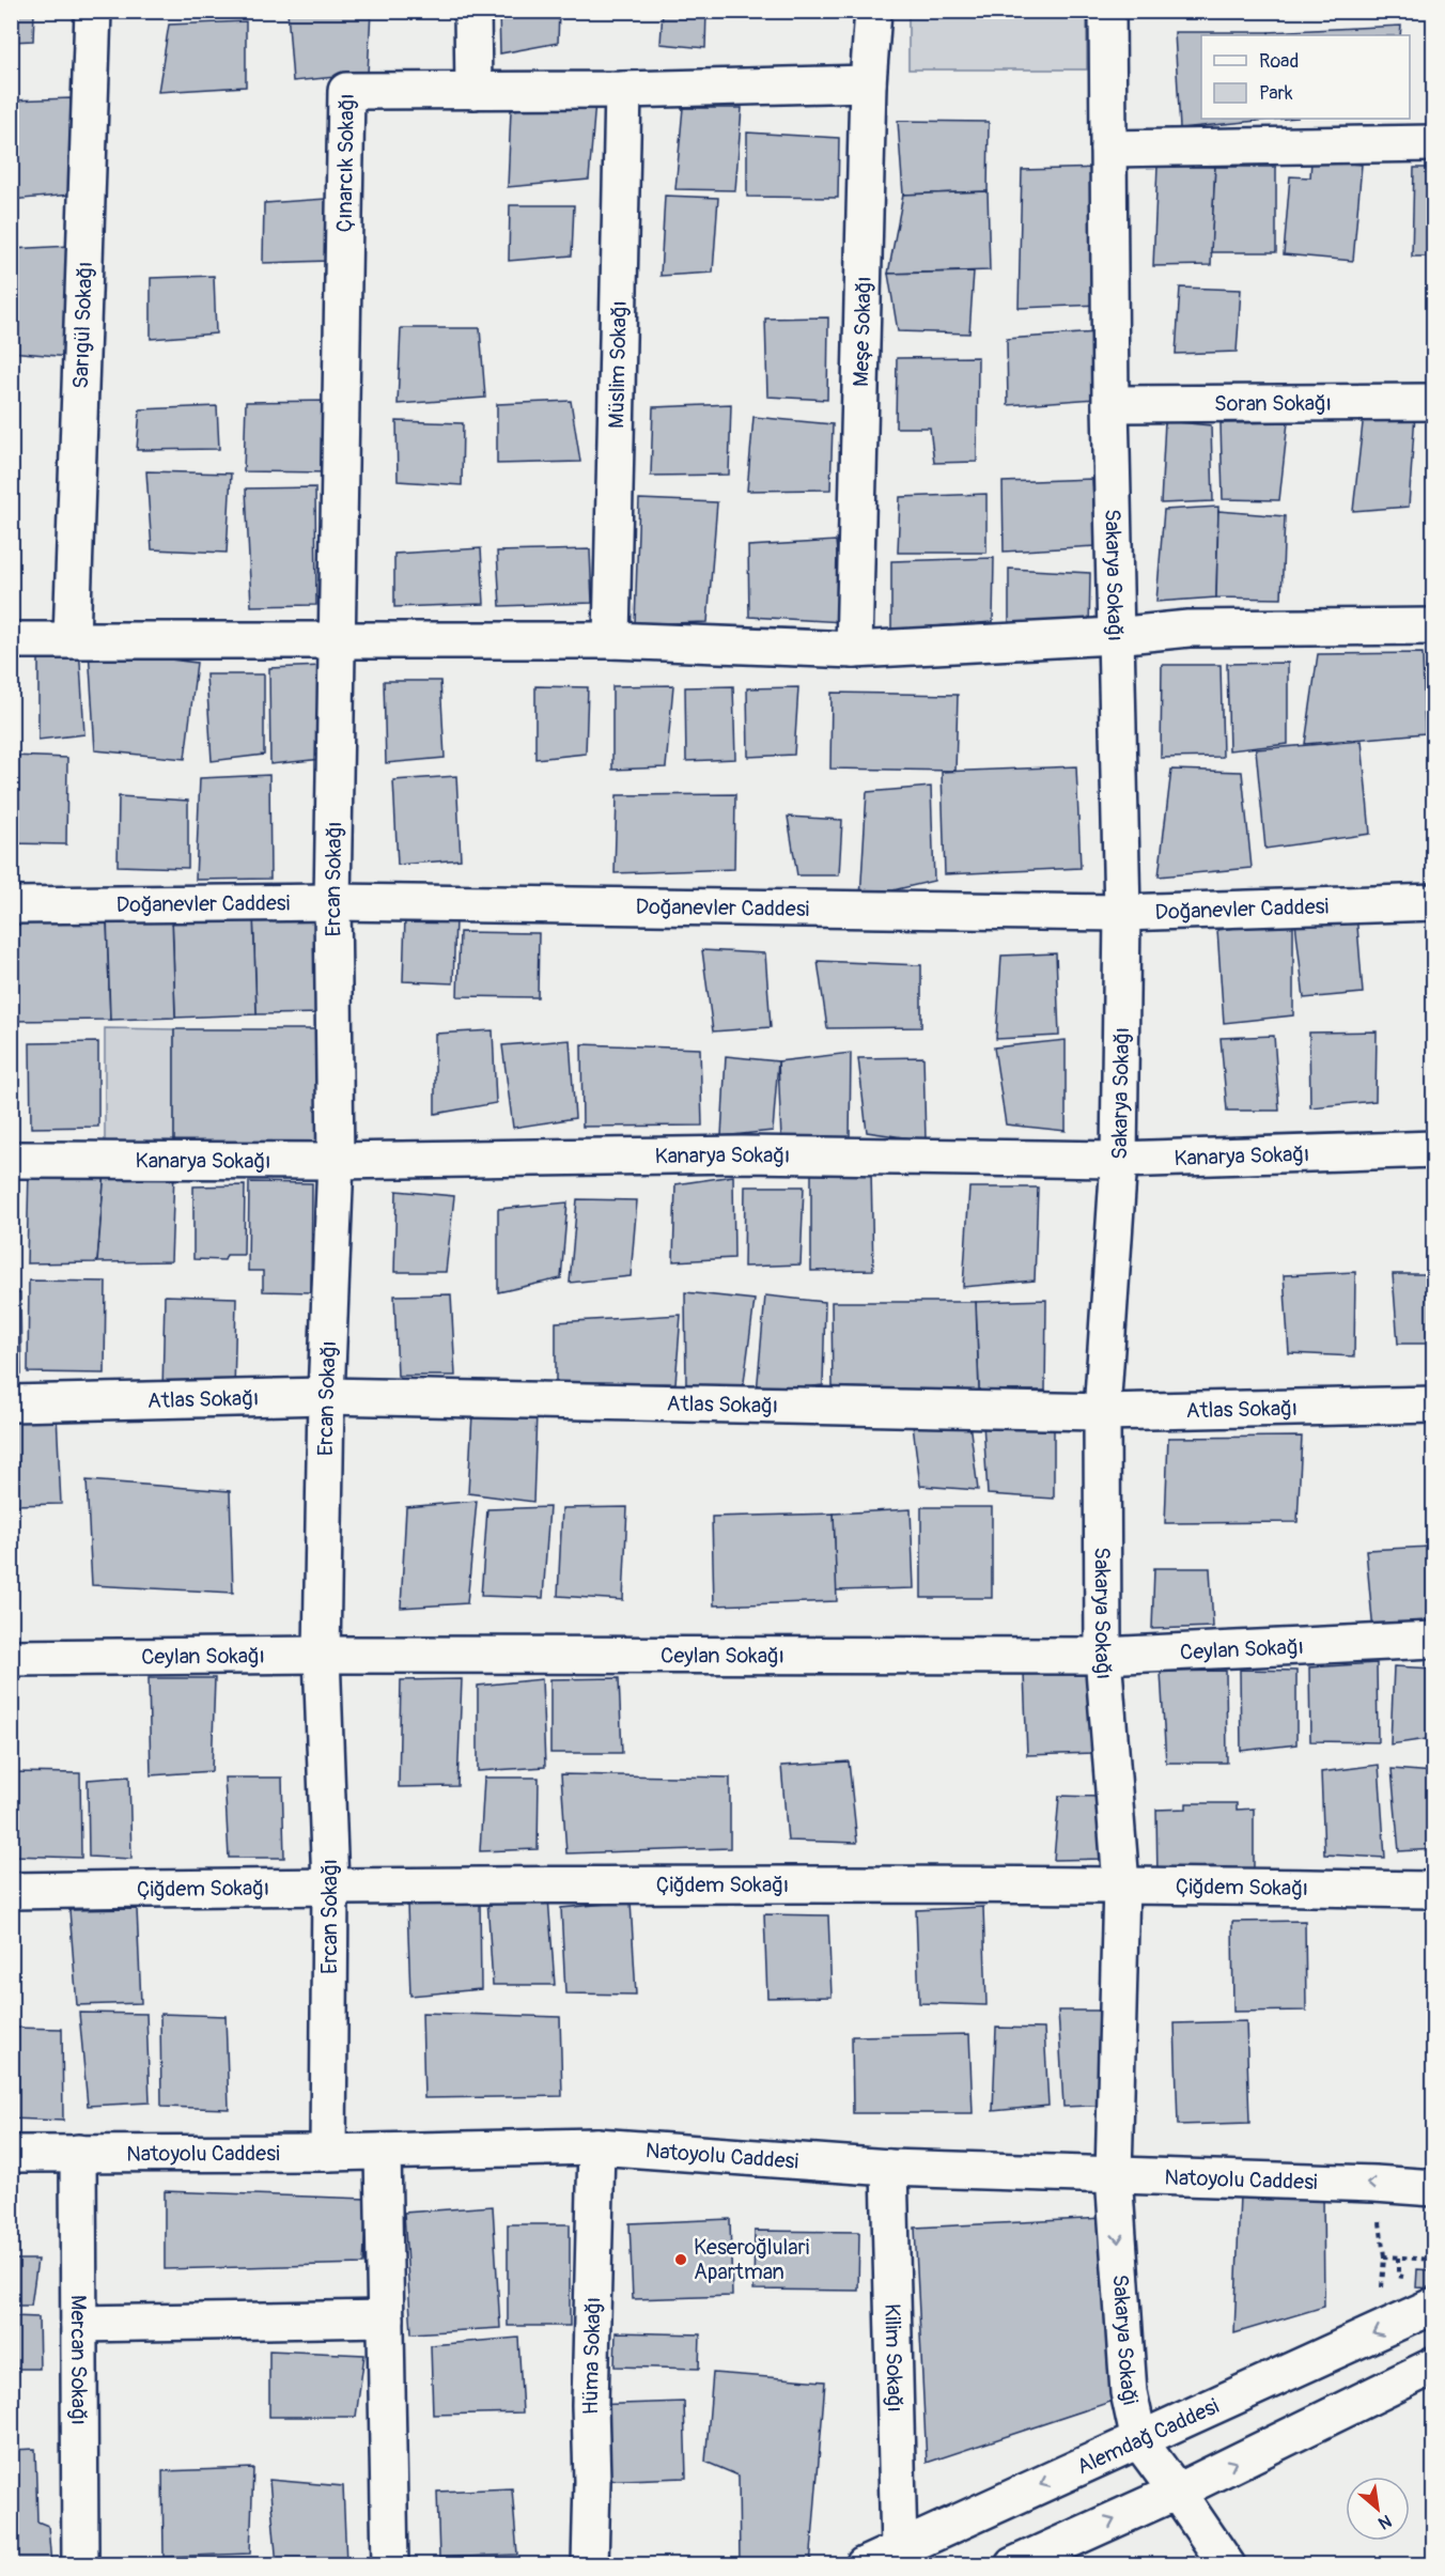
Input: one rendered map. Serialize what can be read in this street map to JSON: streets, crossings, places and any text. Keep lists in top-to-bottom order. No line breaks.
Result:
{"streets":{"street":["Çınarcık Sokağı","Sarıgül Sokağı","Meşe Sokağı","Müslim Sokağı","Soran Sokağı","Sakarya Sokağı","Ercan Sokağı","Doğanevler Caddesi","Kanarya Sokağı","Atlas Sokağı","Ceylan Sokağı","Çiğdem Sokağı","Natoyolu Caddesi","Sakarya Sokaği","Hüma Sokağı","Kilim Sokağı","Mercan Sokağı","Alemdağ Caddesi"]},"crossings":[["Çınarcık Sokağı","Meşe Sokağı"],["Çınarcık Sokağı","Müslim Sokağı"],["Çınarcık Sokağı","Ercan Sokağı"],["Soran Sokağı","Sakarya Sokağı"],["Sakarya Sokağı","Doğanevler Caddesi"],["Sakarya Sokağı","Kanarya Sokağı"],["Sakarya Sokağı","Atlas Sokağı"],["Sakarya Sokağı","Ceylan Sokağı"],["Sakarya Sokağı","Çiğdem Sokağı"],["Sakarya Sokağı","Natoyolu Caddesi"],["Sakarya Sokağı","Sakarya Sokaği"],["Ercan Sokağı","Doğanevler Caddesi"],["Ercan Sokağı","Kanarya Sokağı"],["Ercan Sokağı","Atlas Sokağı"],["Ercan Sokağı","Ceylan Sokağı"],["Ercan Sokağı","Çiğdem Sokağı"],["Ercan Sokağı","Natoyolu Caddesi"],["Natoyolu Caddesi","Sakarya Sokaği"],["Natoyolu Caddesi","Hüma Sokağı"],["Natoyolu Caddesi","Kilim Sokağı"],["Natoyolu Caddesi","Mercan Sokağı"],["Sakarya Sokaği","Alemdağ Caddesi"],["Kilim Sokağı","Alemdağ Caddesi"]],"one_way":["Sakarya Sokaği"],"places":["Keseroğlulari Apartman"],"legend":["Road","Park"],"north":"bottom right"}
